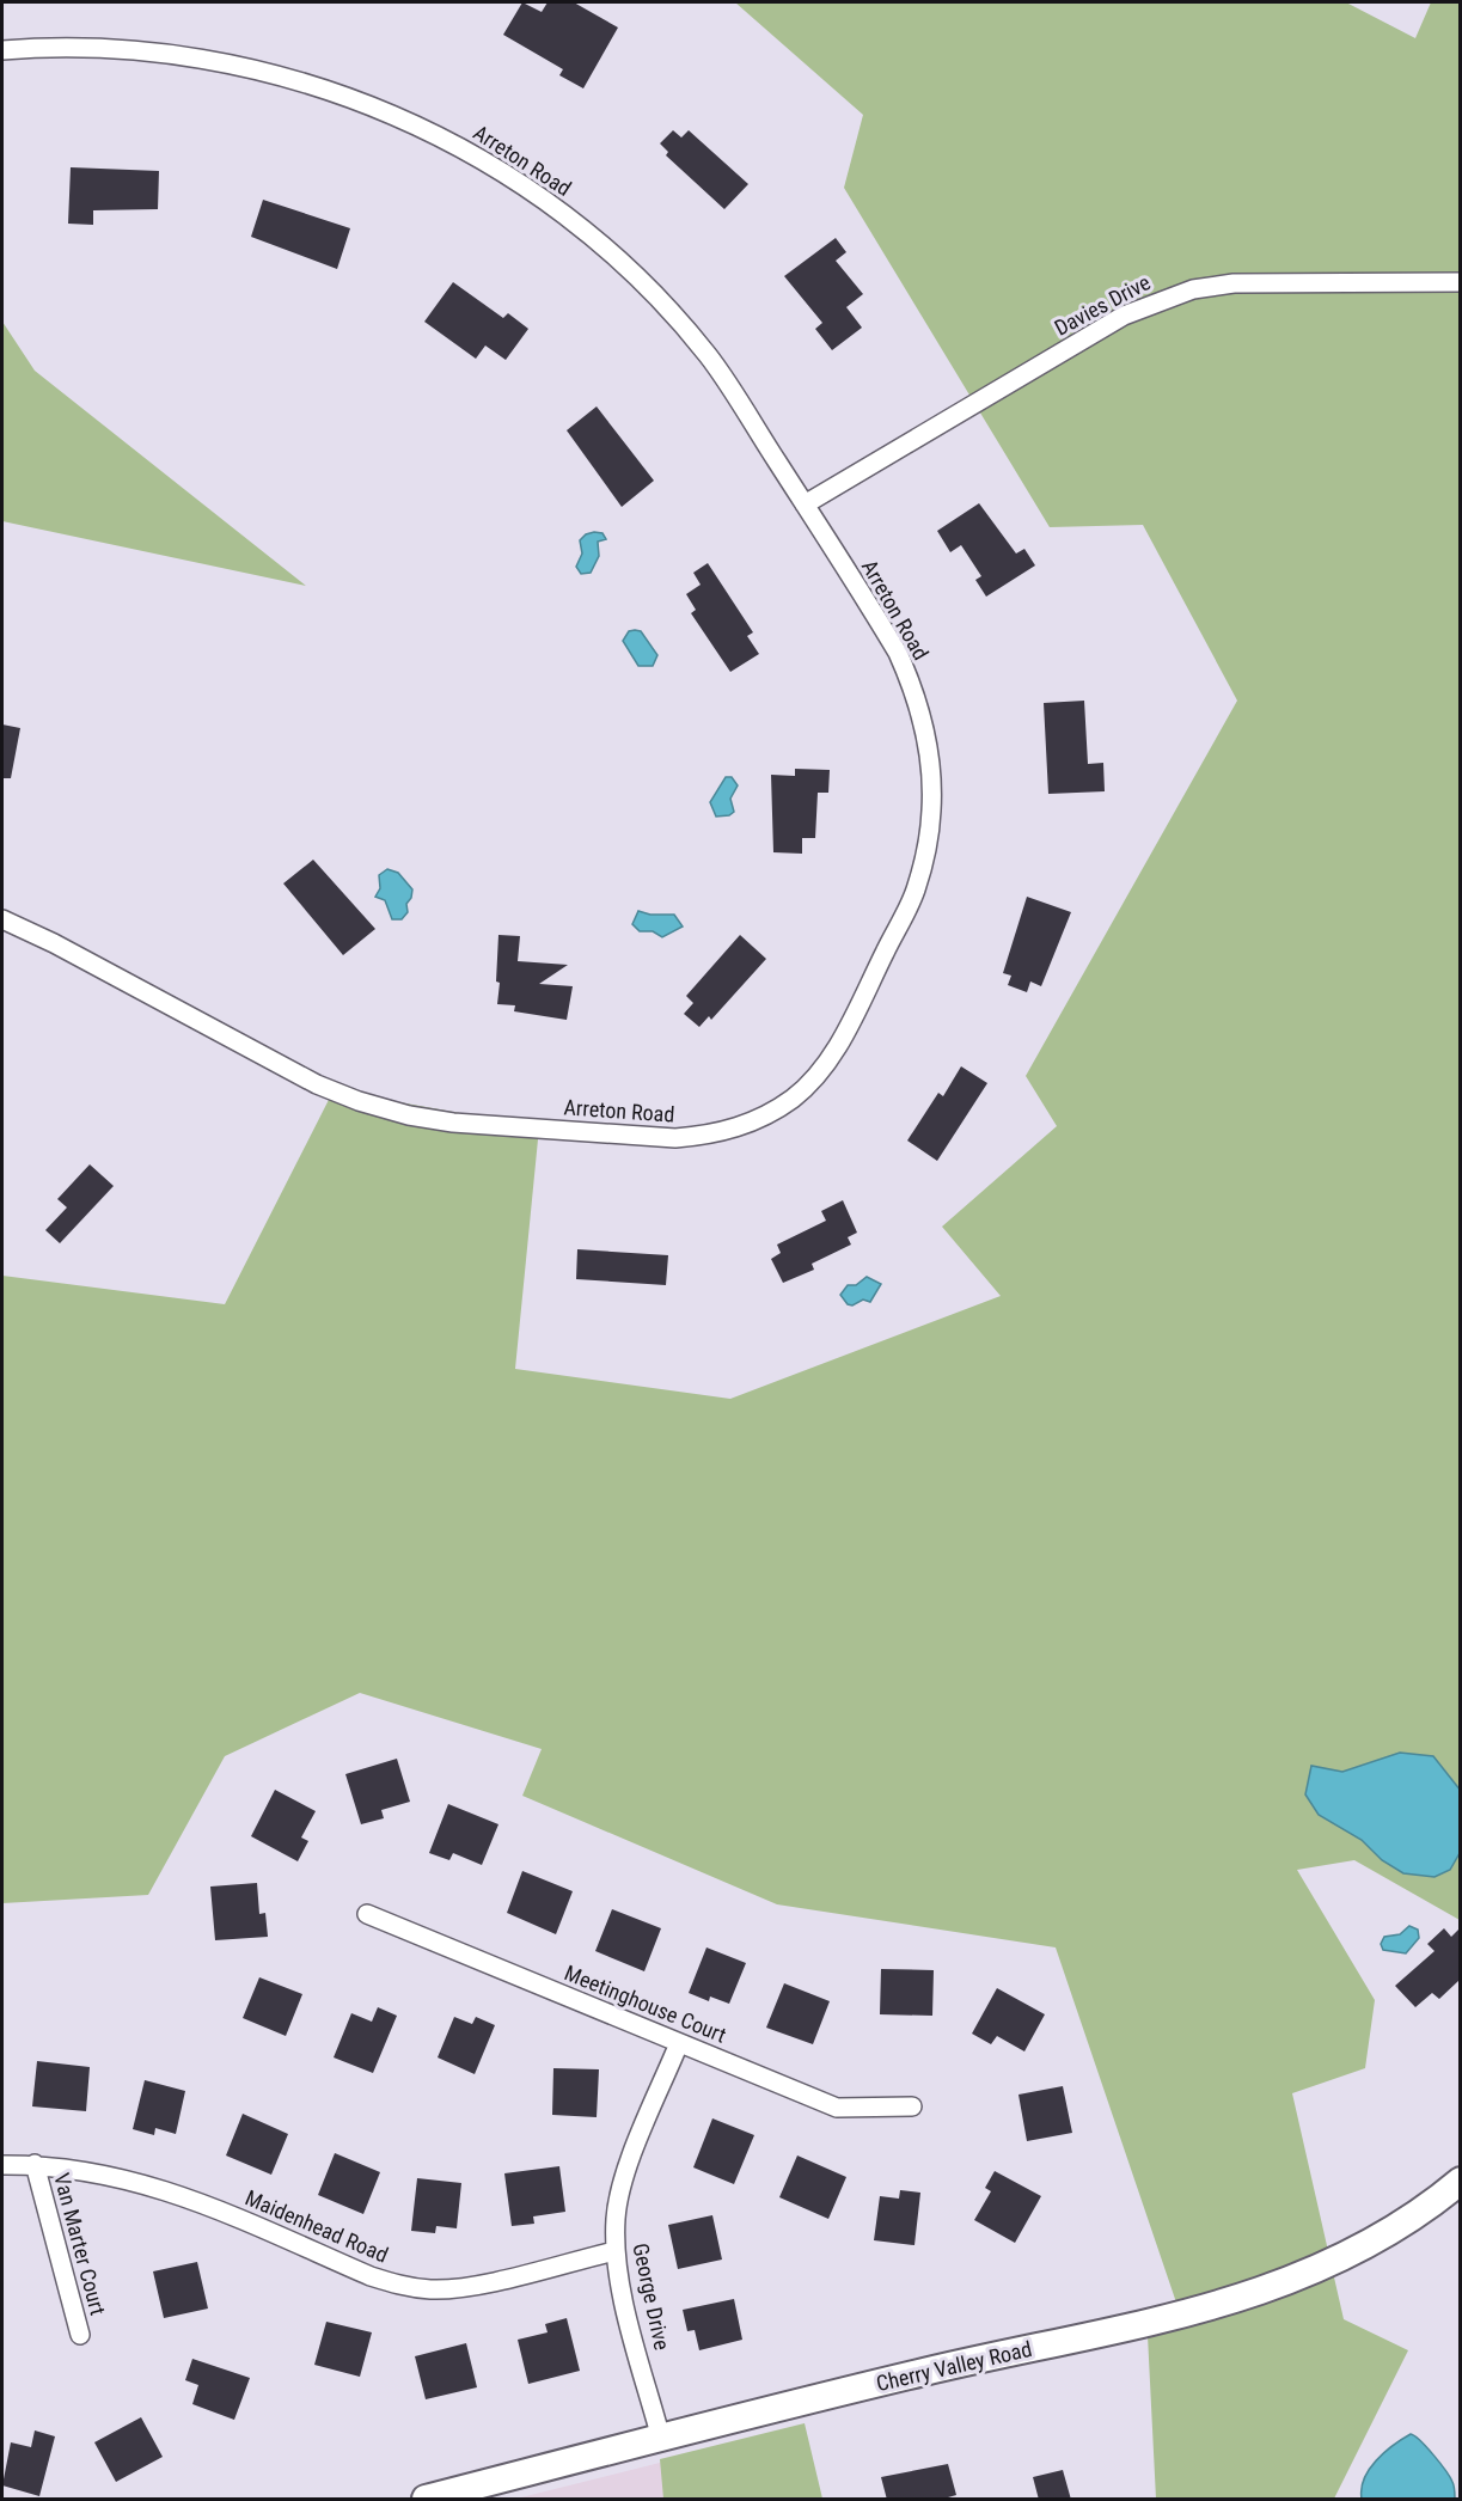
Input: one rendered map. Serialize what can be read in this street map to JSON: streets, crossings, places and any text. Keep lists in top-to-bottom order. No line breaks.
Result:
{"streets":{"street":["Arreton Road","Davies Drive","Meetinghouse Court","Maidenhead Road","Van Marter Court","George Drive","Cherry Valley Road"]},"crossings":[["Arreton Road","Davies Drive"],["Meetinghouse Court","George Drive"],["Maidenhead Road","Van Marter Court"],["Maidenhead Road","George Drive"],["George Drive","Cherry Valley Road"]]}
